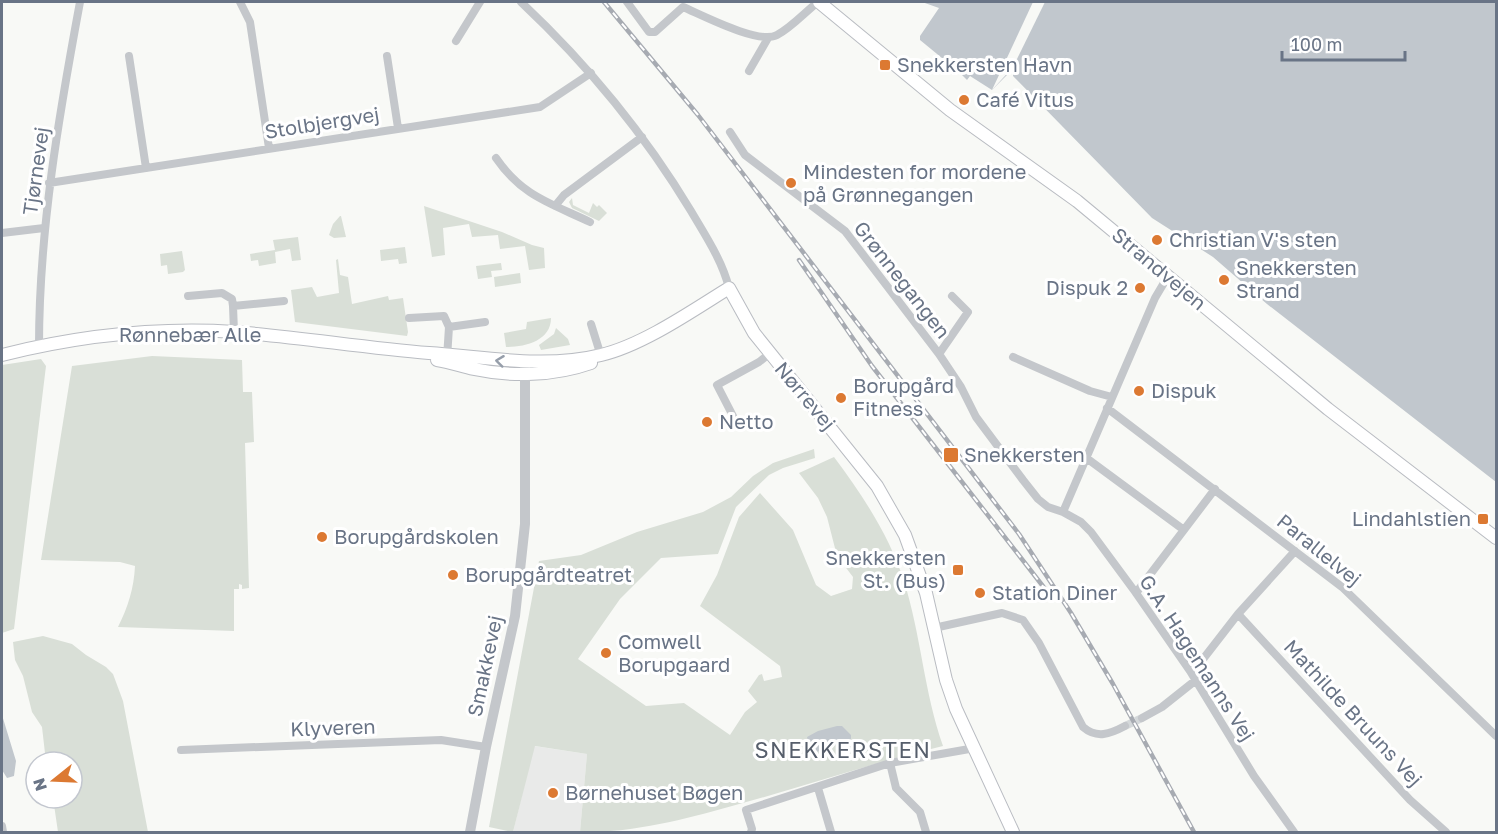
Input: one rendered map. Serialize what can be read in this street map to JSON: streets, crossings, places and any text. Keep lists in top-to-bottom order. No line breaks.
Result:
{"streets":{"main road":["Strandvejen","Rønnebær Alle","Nørrevej"],"street":["Stolbjergvej","Tjørnevej","Grønnegangen","Parallelvej","G.A. Hagemanns Vej","Smakkevej","Mathilde Bruuns Vej","Klyveren"]},"crossings":[["Stolbjergvej","Tjørnevej"],["Stolbjergvej","Nørrevej"],["Tjørnevej","Rønnebær Alle"],["Grønnegangen","G.A. Hagemanns Vej"],["Rønnebær Alle","Nørrevej"],["Rønnebær Alle","Smakkevej"],["Smakkevej","Klyveren"]],"districts":["SNEKKERSTEN"],"places":{"transit":["Snekkersten Havn","Snekkersten","Lindahlstien","Snekkersten St. (Bus)"],"other":["Café Vitus","Mindesten for mordene på Grønnegangen","Christian V's sten","Snekkersten Strand","Dispuk 2","Dispuk","Borupgård Fitness","Netto","Borupgårdskolen","Borupgårdteatret","Station Diner","Comwell Borupgaard","Børnehuset Bøgen"]},"scale_bar":"100 m","north":"left"}
